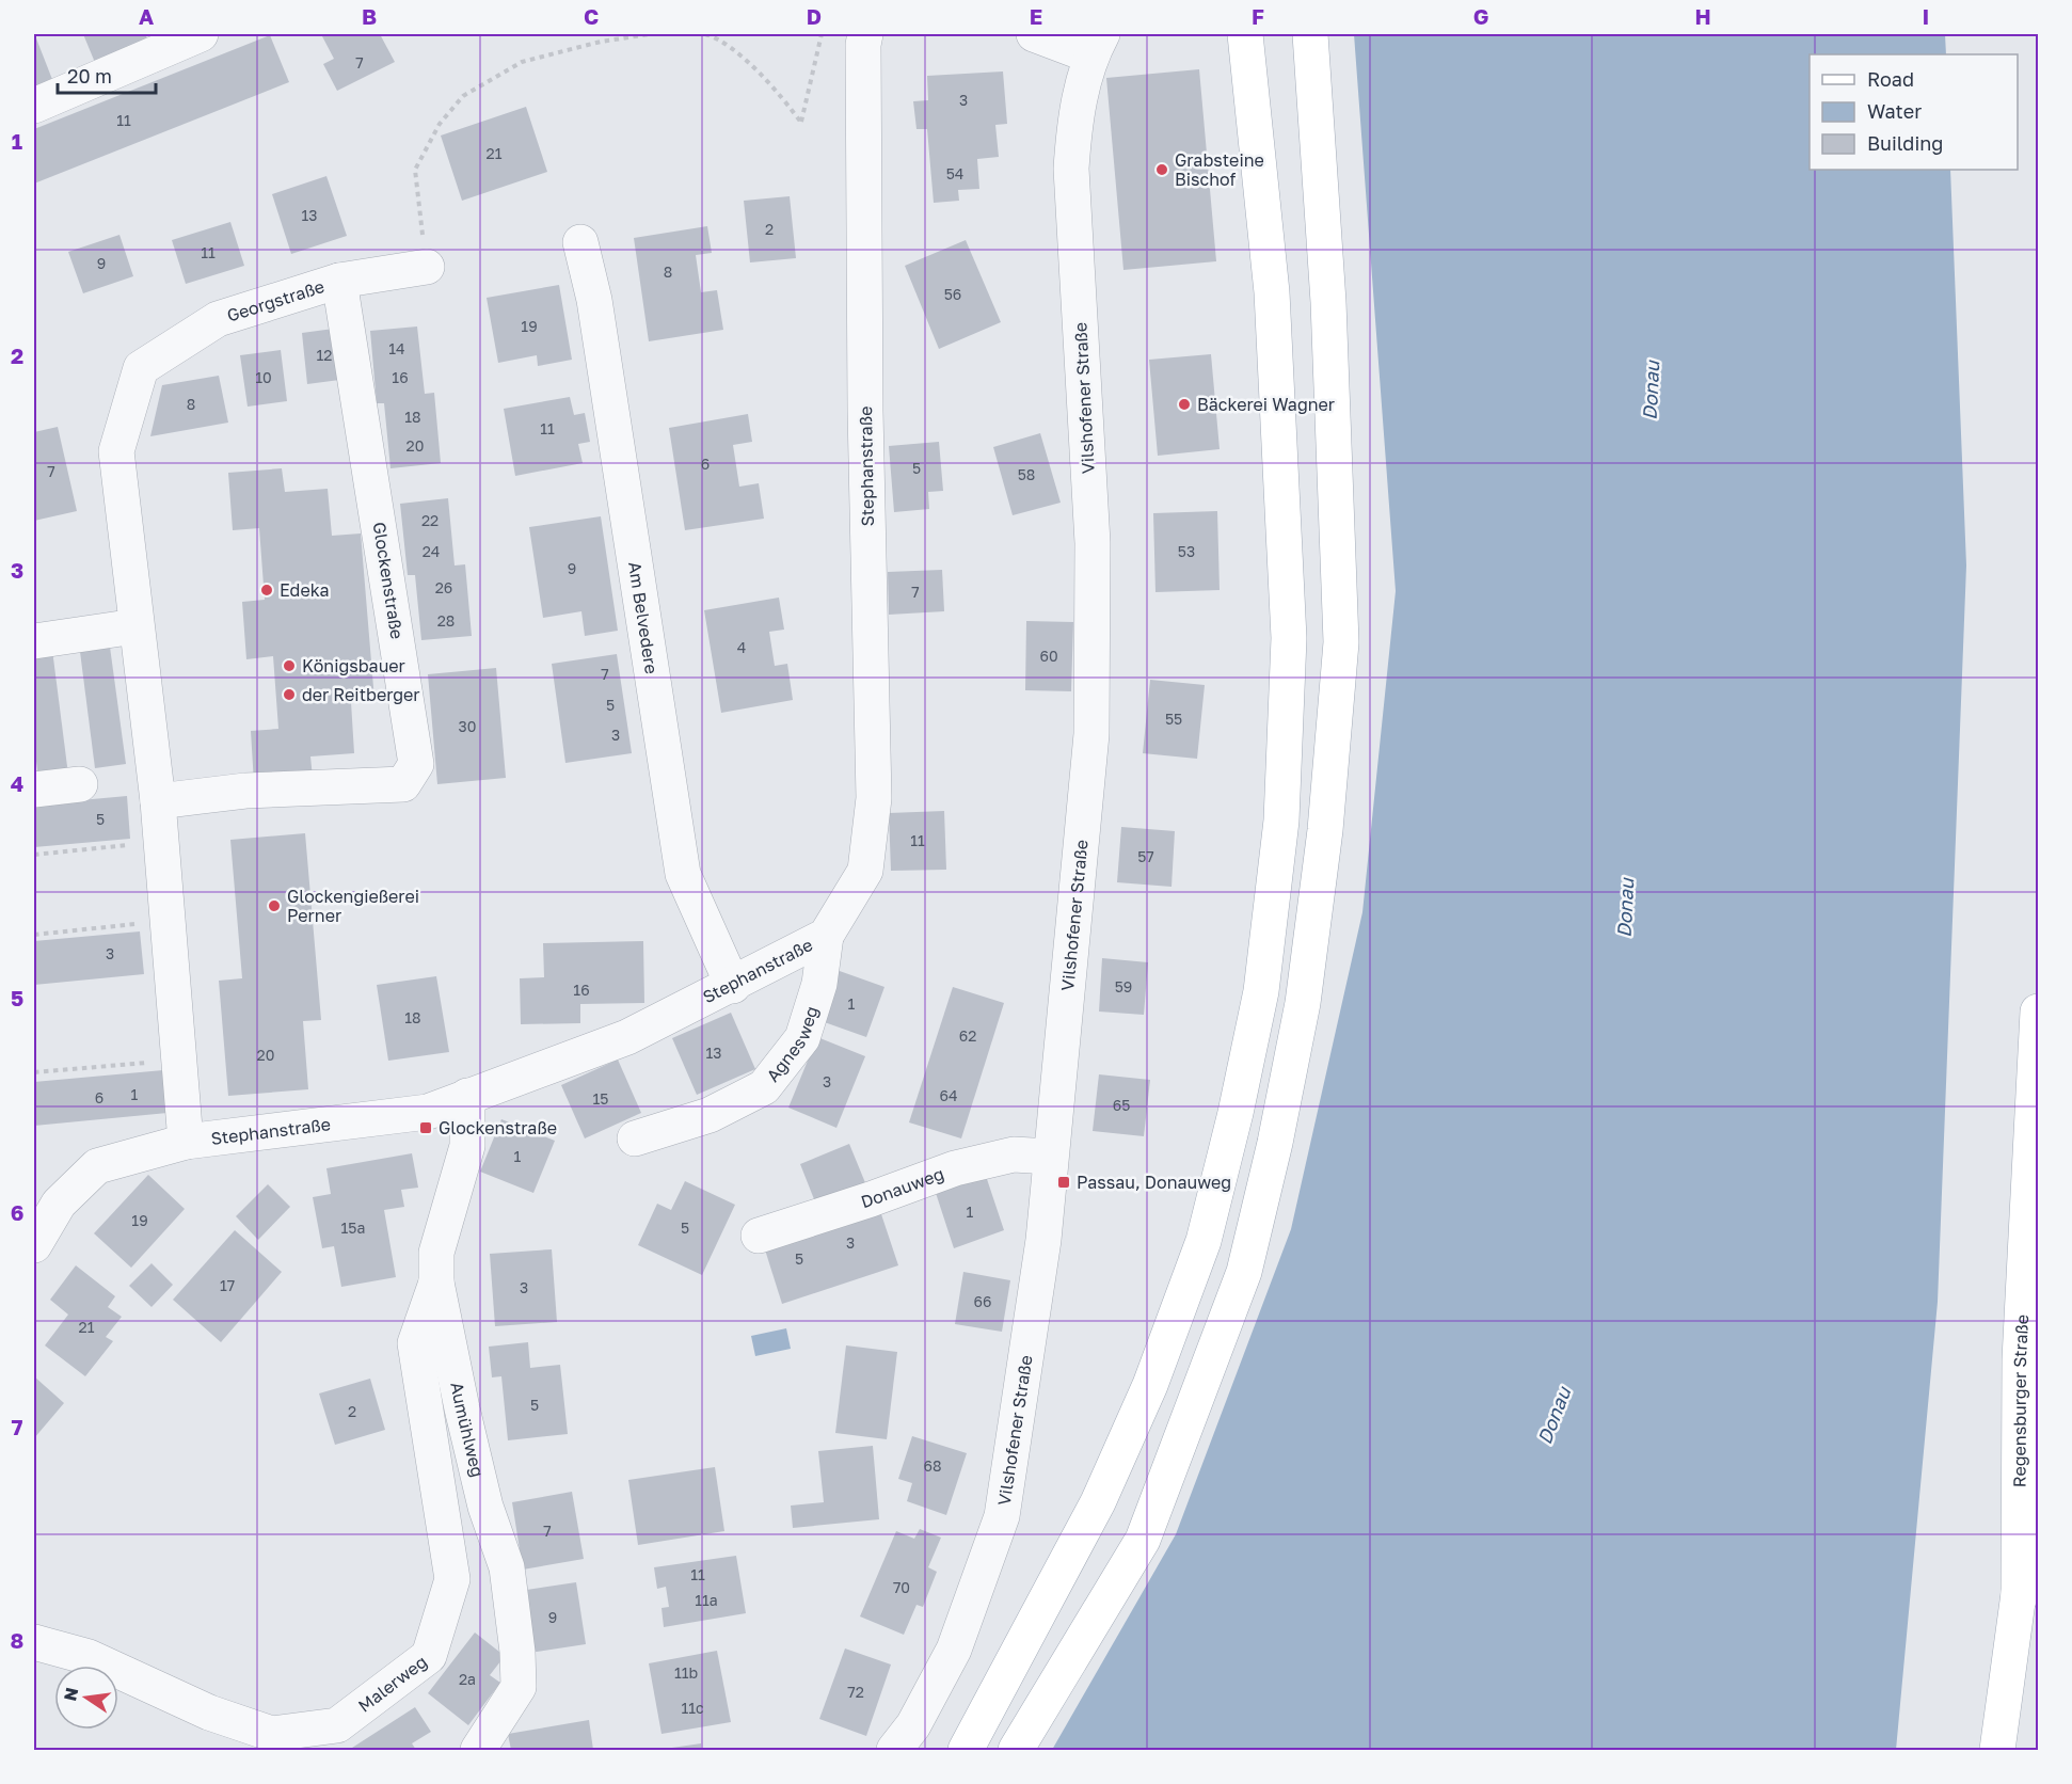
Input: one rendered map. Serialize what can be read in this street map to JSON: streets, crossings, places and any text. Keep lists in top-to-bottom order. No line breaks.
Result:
{"streets":{"main road":["Regensburger Straße"],"street":["Georgstraße","Vilshofener Straße","Stephanstraße","Glockenstraße","Am Belvedere","Agnesweg","Donauweg","Aumühlweg","Malerweg"]},"crossings":[["Georgstraße","Glockenstraße"],["Vilshofener Straße","Donauweg"],["Stephanstraße","Am Belvedere"],["Stephanstraße","Agnesweg"],["Stephanstraße","Aumühlweg"],["Aumühlweg","Malerweg"]],"water":["Donau"],"places":{"other":["Grabsteine Bischof","Bäckerei Wagner","Edeka","Königsbauer","der Reitberger","Glockengießerei Perner"],"transit":["Glockenstraße","Passau, Donauweg"]},"house_numbers":["7","3","11","21","54","13","2","11","9","8","56","19","14","12","10","16","8","18","11","20","6","5","7","58","22","24","53","9","26","7","28","4","60","7","5","55","30","3","5","11","57","3","59","16","1","18","62","13","20","3","1","64","6","15","65","1","1","19","15a","5","3","5","17","3","66","21","5","2","68","7","11","70","11a","9","11b","2a","72","11c"],"legend":["Road","Water","Building"],"scale_bar":"20 m","north":"left","grid":{"columns":["A","B","C","D","E","F","G","H","I"],"rows":["1","2","3","4","5","6","7","8"]}}
